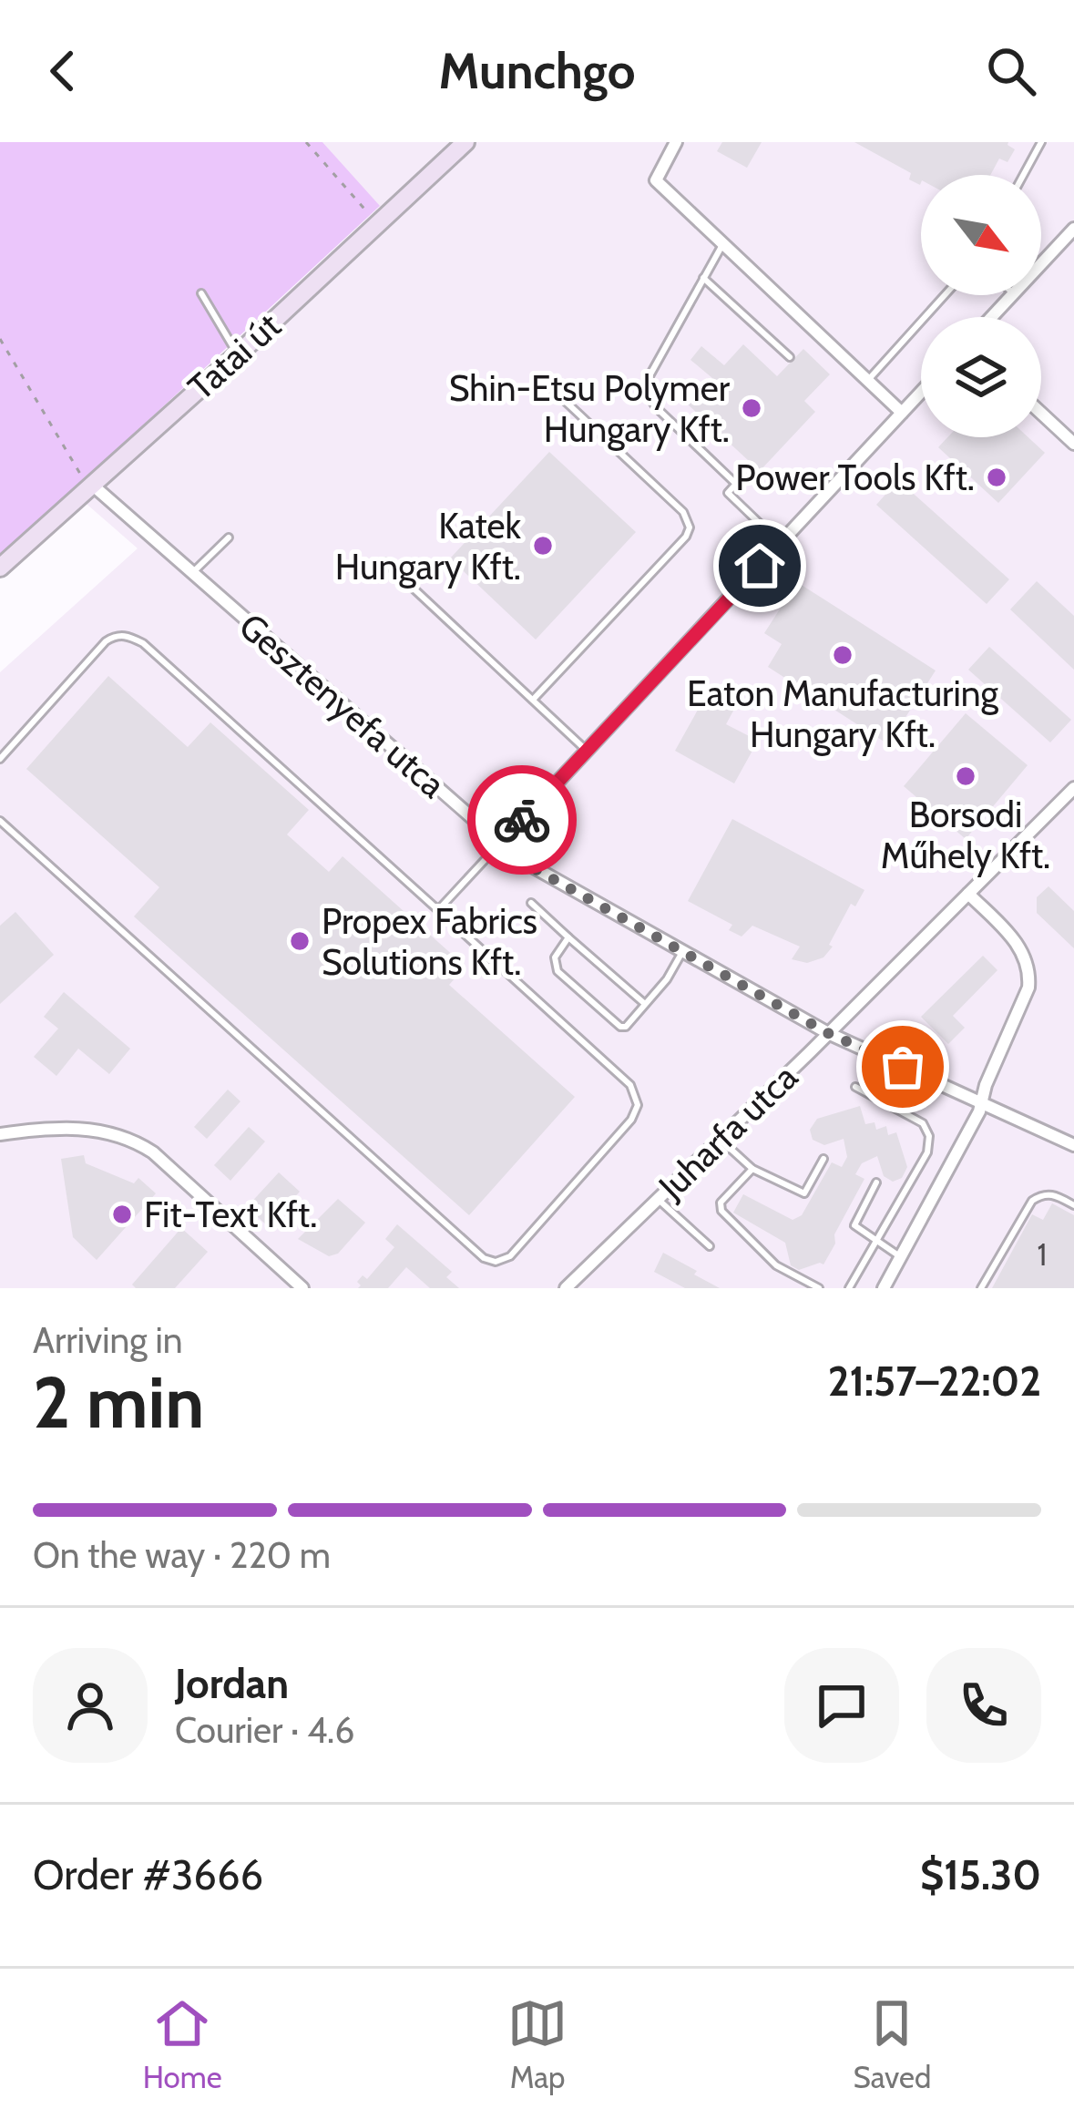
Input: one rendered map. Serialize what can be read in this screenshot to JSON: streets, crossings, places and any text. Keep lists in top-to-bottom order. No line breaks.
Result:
{"streets":{"street":["Tatai út","Gesztenyefa utca","Juharfa utca"]},"crossings":[["Tatai út","Gesztenyefa utca"],["Gesztenyefa utca","Juharfa utca"]],"places":["Shin-Etsu Polymer Hungary Kft.","Power Tools Kft.","Katek Hungary Kft.","Eaton Manufacturing Hungary Kft.","Borsodi Műhely Kft.","Propex Fabrics Solutions Kft.","Fit-Text Kft."],"house_numbers":["1"],"north":"bottom right","page":{"header":"Munchgo","heading":["2 min","Arriving in","21:57–22:02"],"panel":["Jordan","Courier · 4.6","Order #3666","$15.30"],"bar":"On the way · 220 m","tabs":["Home","Map","Saved"]}}
